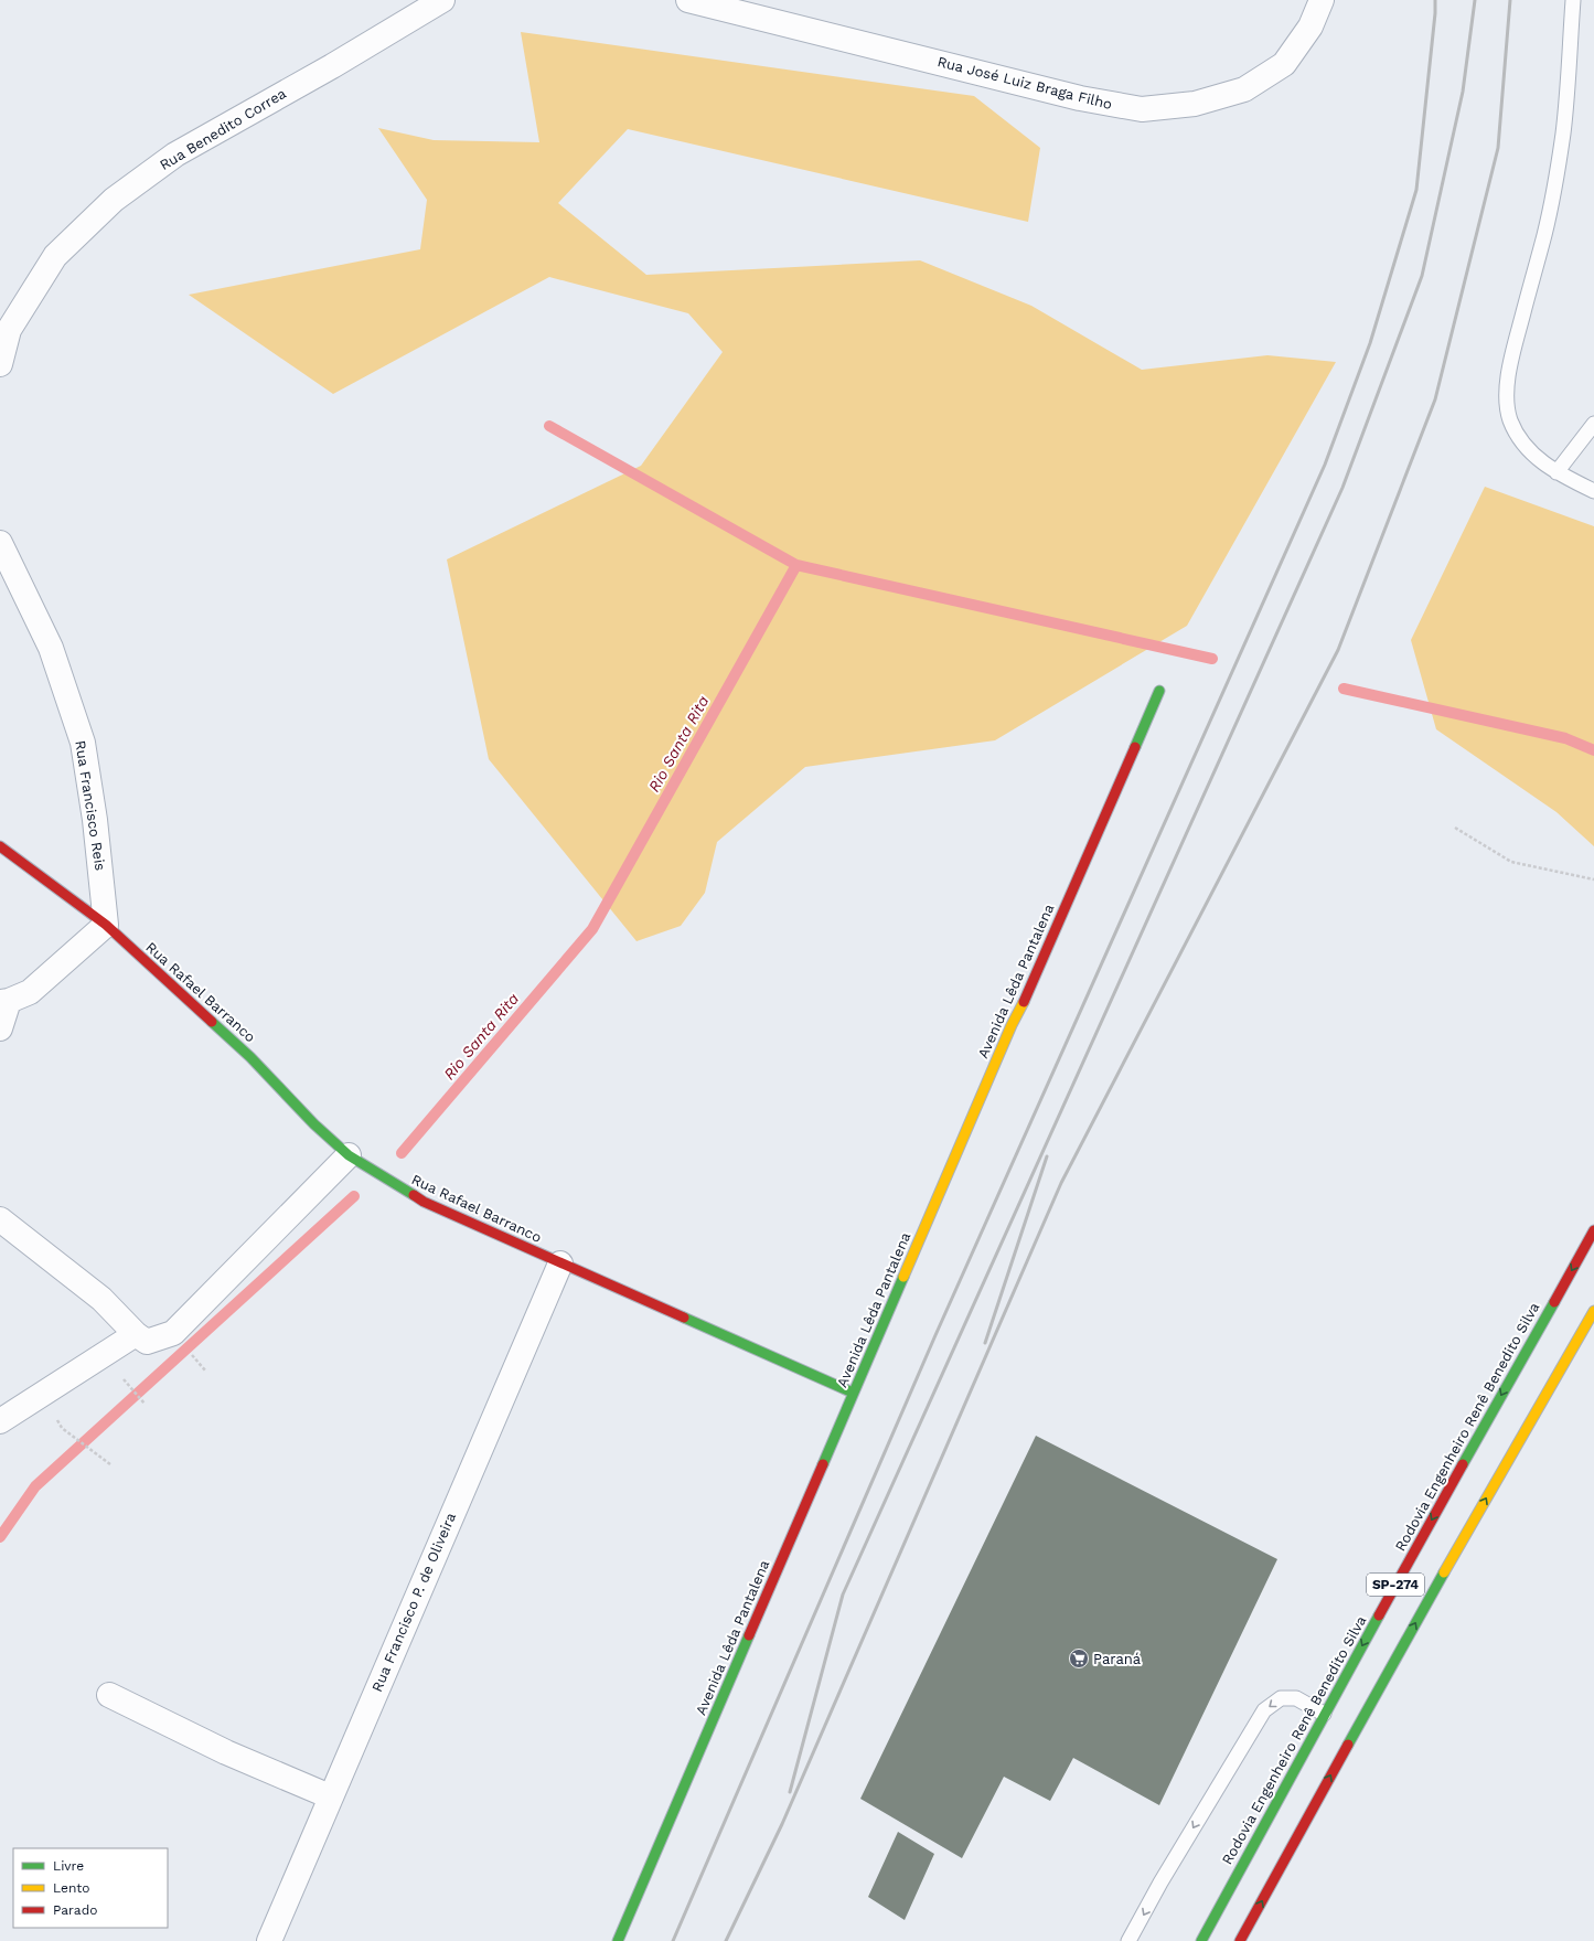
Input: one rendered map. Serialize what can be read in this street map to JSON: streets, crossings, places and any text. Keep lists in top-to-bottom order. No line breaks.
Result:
{"streets":{"street":["Rua José Luiz Braga Filho","Rua Benedito Correa","Rua Francisco Reis","Avenida Lêda Pantalena","Rua Rafael Barranco","Rodovia Engenheiro Renê Benedito Silva","SP-274","Rua Francisco P. de Oliveira"]},"crossings":[["Rua Francisco Reis","Rua Rafael Barranco"],["Avenida Lêda Pantalena","Rua Rafael Barranco"],["Rua Rafael Barranco","Rua Francisco P. de Oliveira"]],"water":["Rio Santa Rita"],"places":{"supermarket":["Paraná"]},"legend":["Livre","Lento","Parado"]}
